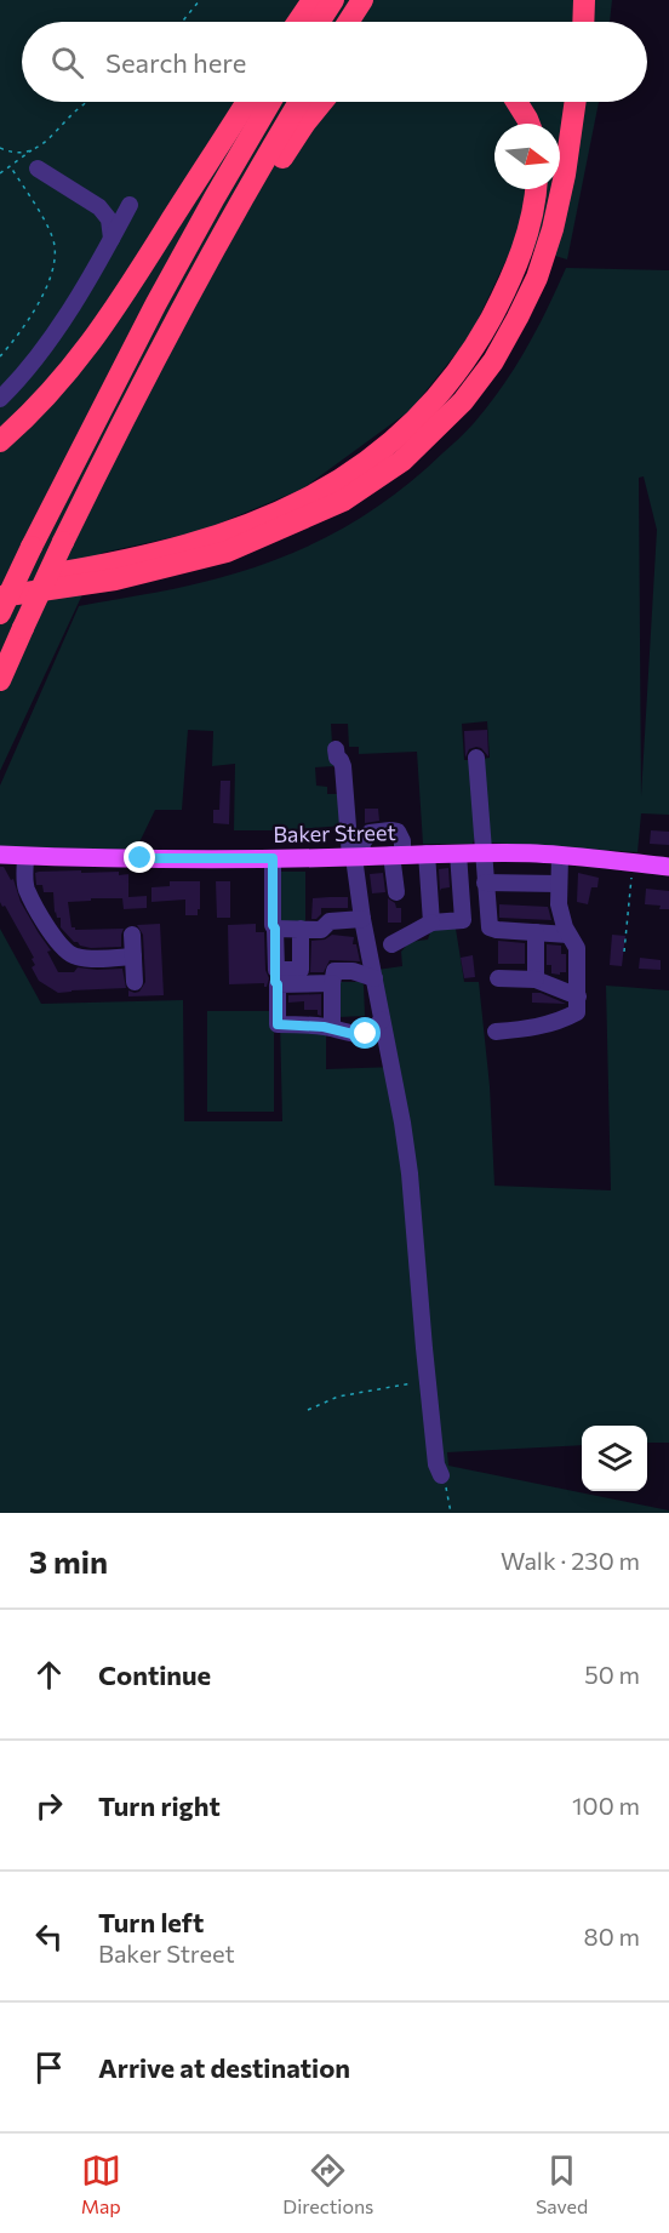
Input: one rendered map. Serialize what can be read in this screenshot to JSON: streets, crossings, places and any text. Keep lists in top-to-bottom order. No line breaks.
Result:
{"streets":{"main road":["Baker Street"]},"north":"right","page":{"search":"Search here","heading":["3 min","Walk · 230 m"],"list":[["Continue","50 m"],["Turn right","100 m"],["Turn left","Baker Street","80 m"],"Arrive at destination"],"nav":["Map","Directions","Saved"]}}
